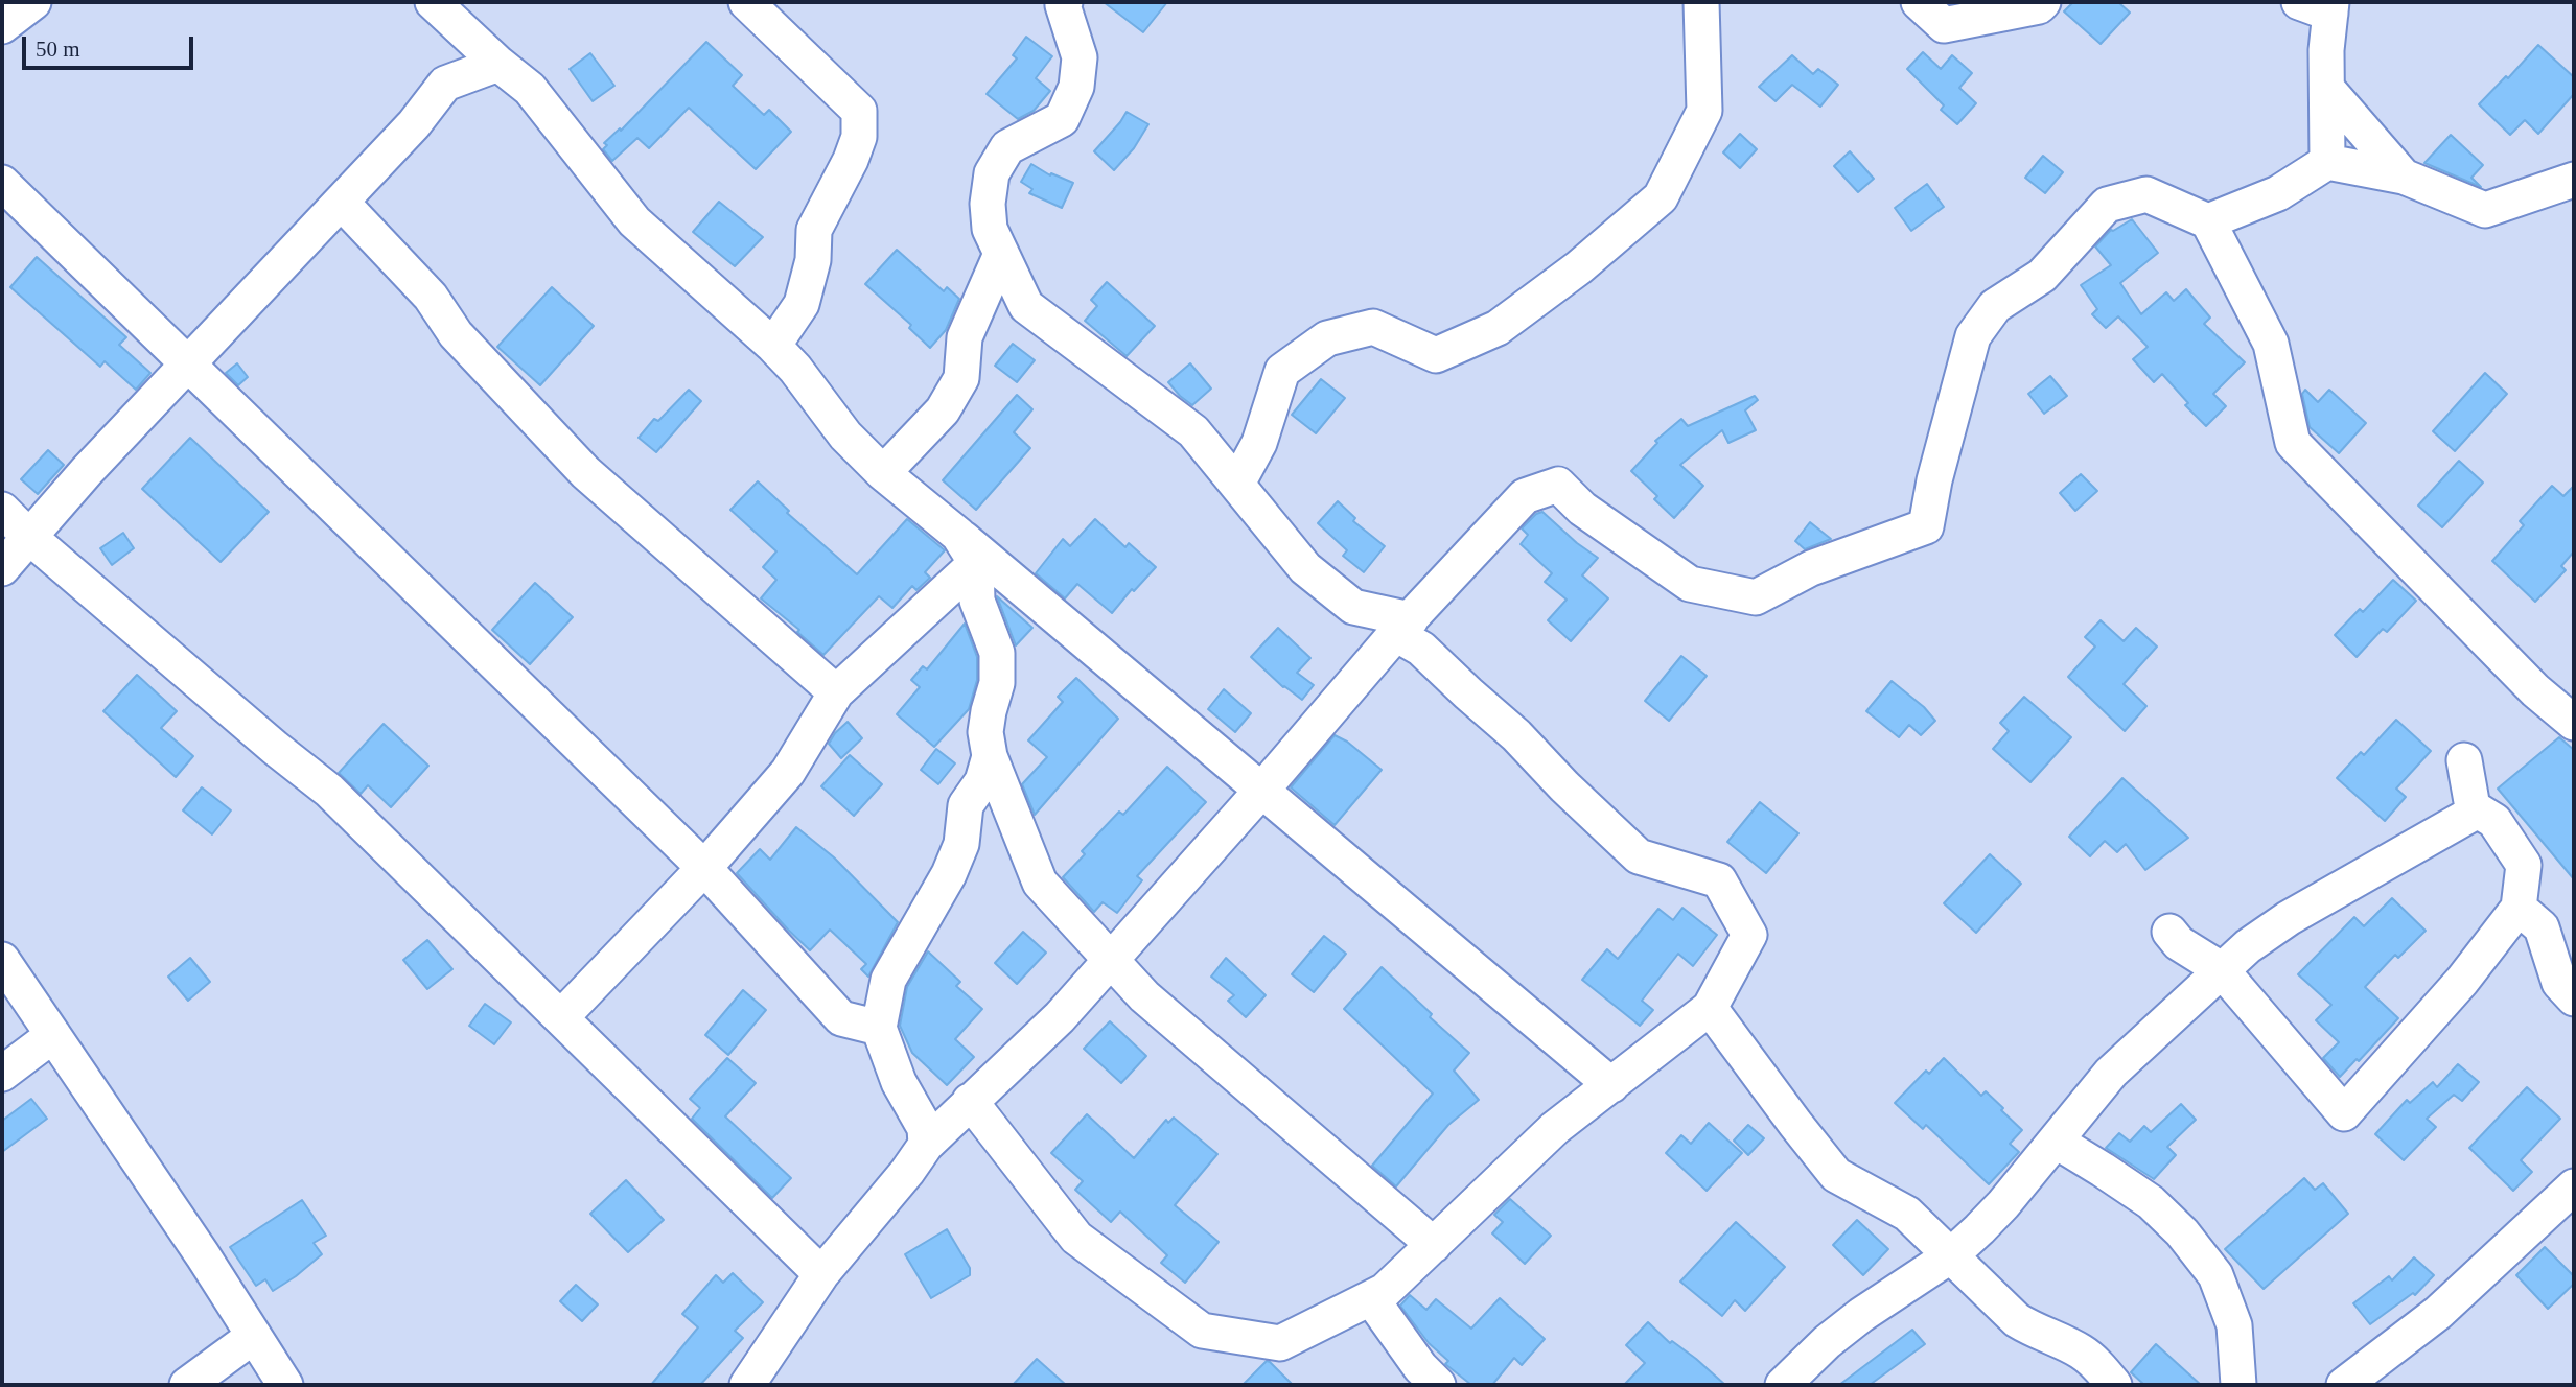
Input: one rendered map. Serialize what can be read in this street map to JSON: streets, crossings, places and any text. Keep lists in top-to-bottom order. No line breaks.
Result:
{"scale_bar":"50 m"}
